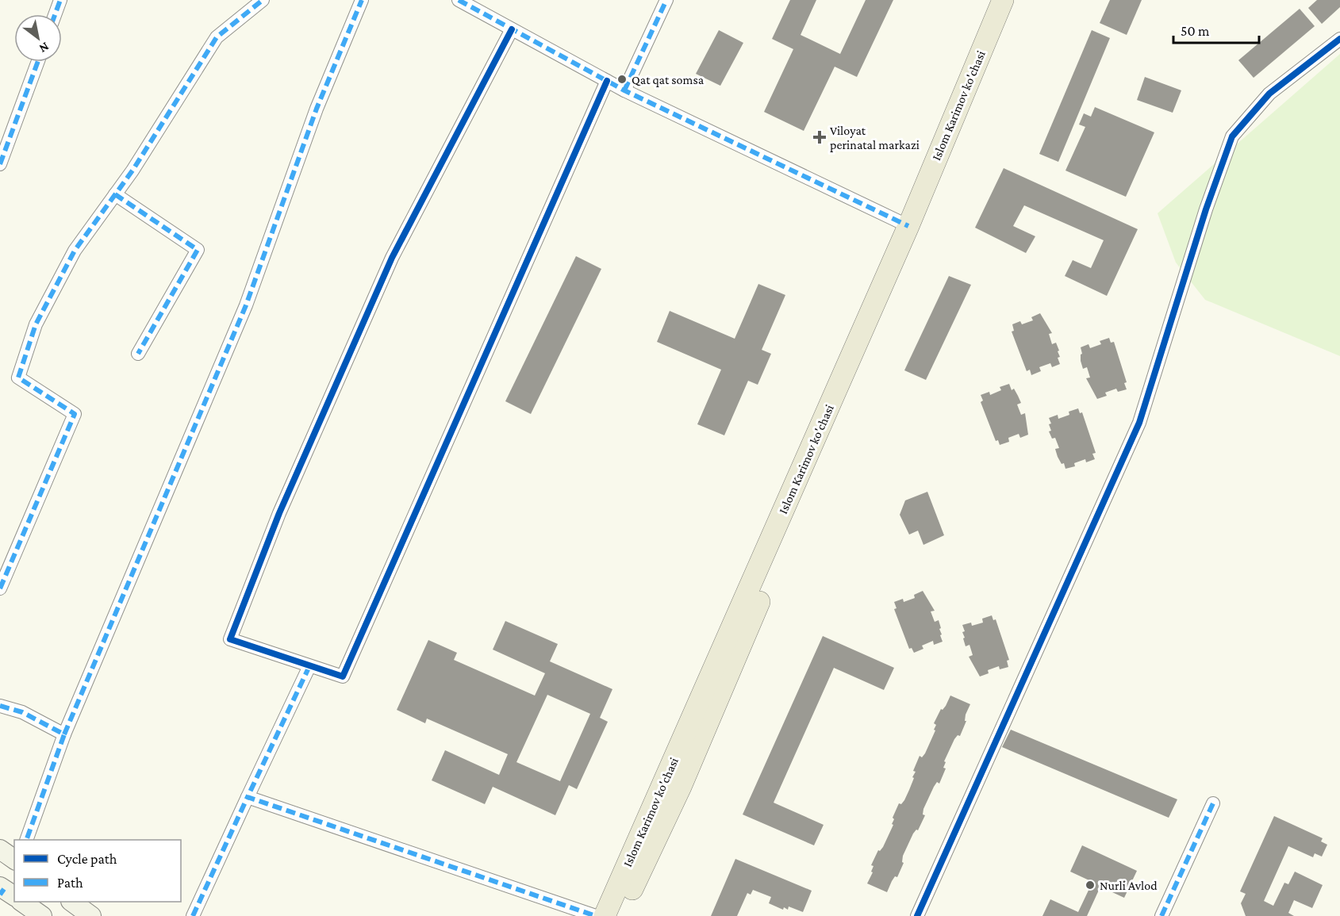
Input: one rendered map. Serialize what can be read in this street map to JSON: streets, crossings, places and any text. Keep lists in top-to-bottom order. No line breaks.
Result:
{"streets":{"main road":["Islom Karimov ko'chasi"]},"places":{"other":["Qat qat somsa","Nurli Avlod"],"health":["Viloyat perinatal markazi"]},"legend":["Cycle path","Path"],"scale_bar":"50 m","north":"bottom right"}
